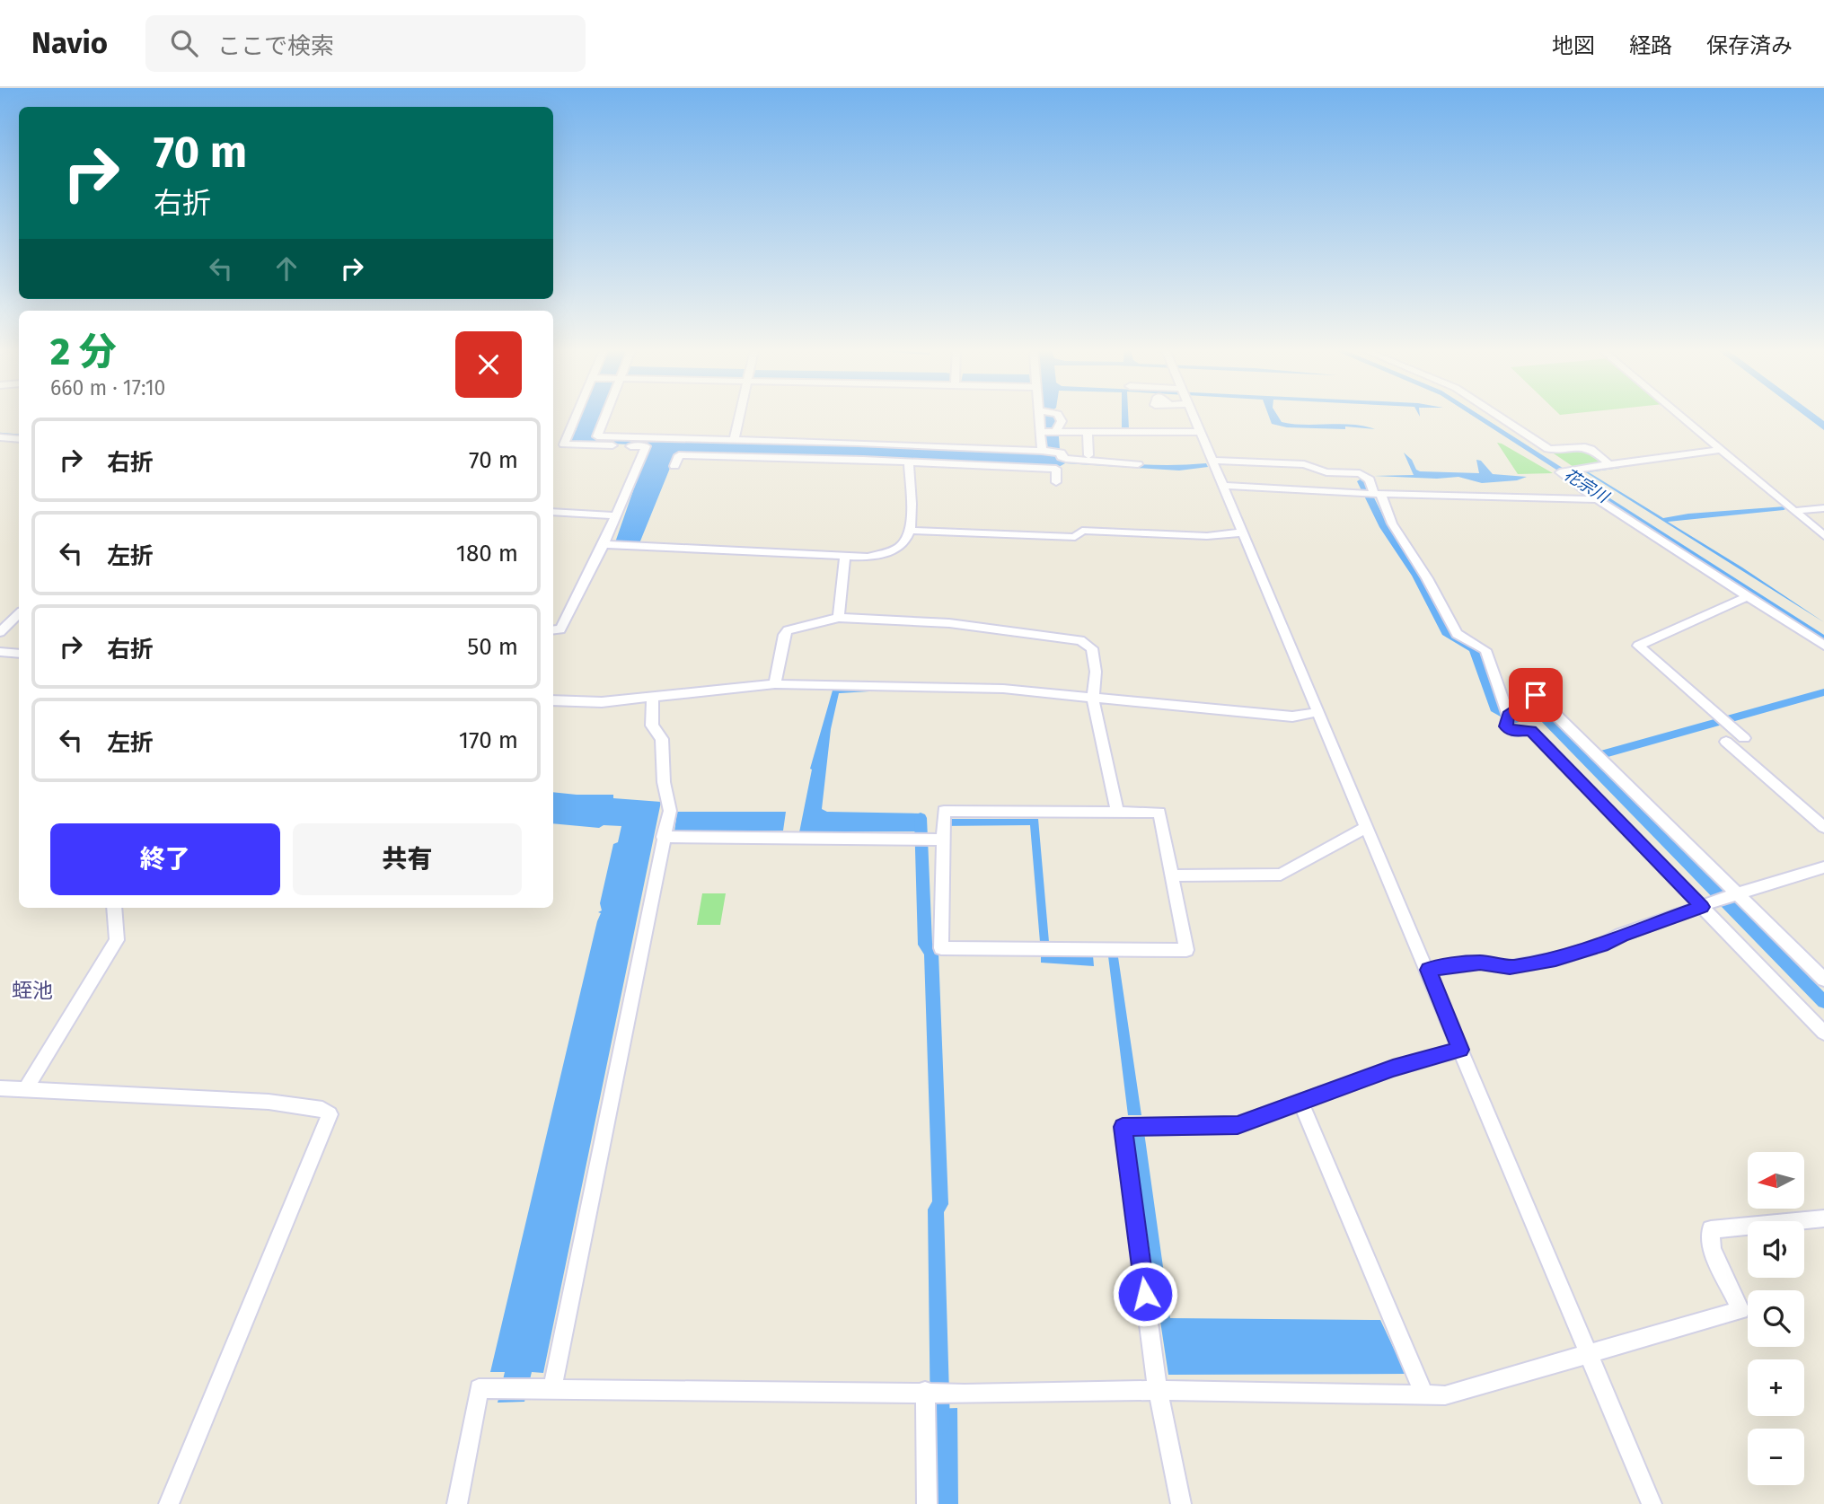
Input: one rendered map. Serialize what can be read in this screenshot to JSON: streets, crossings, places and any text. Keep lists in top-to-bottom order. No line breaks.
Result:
{"districts":["蛭池"],"water":["花宗川"],"north":"left","page":{"header":"Navio","search":"ここで検索","nav":["地図","経路","保存済み"],"turn":["70 m","右折"],"heading":["2 分","660 m · 17:10"],"list":[{"name":"右折","value":"70 m"},{"name":"左折","value":"180 m"},{"name":"右折","value":"50 m"},{"name":"左折","value":"170 m"}],"buttons":["終了","共有"],"map_buttons":["+","−"]}}
